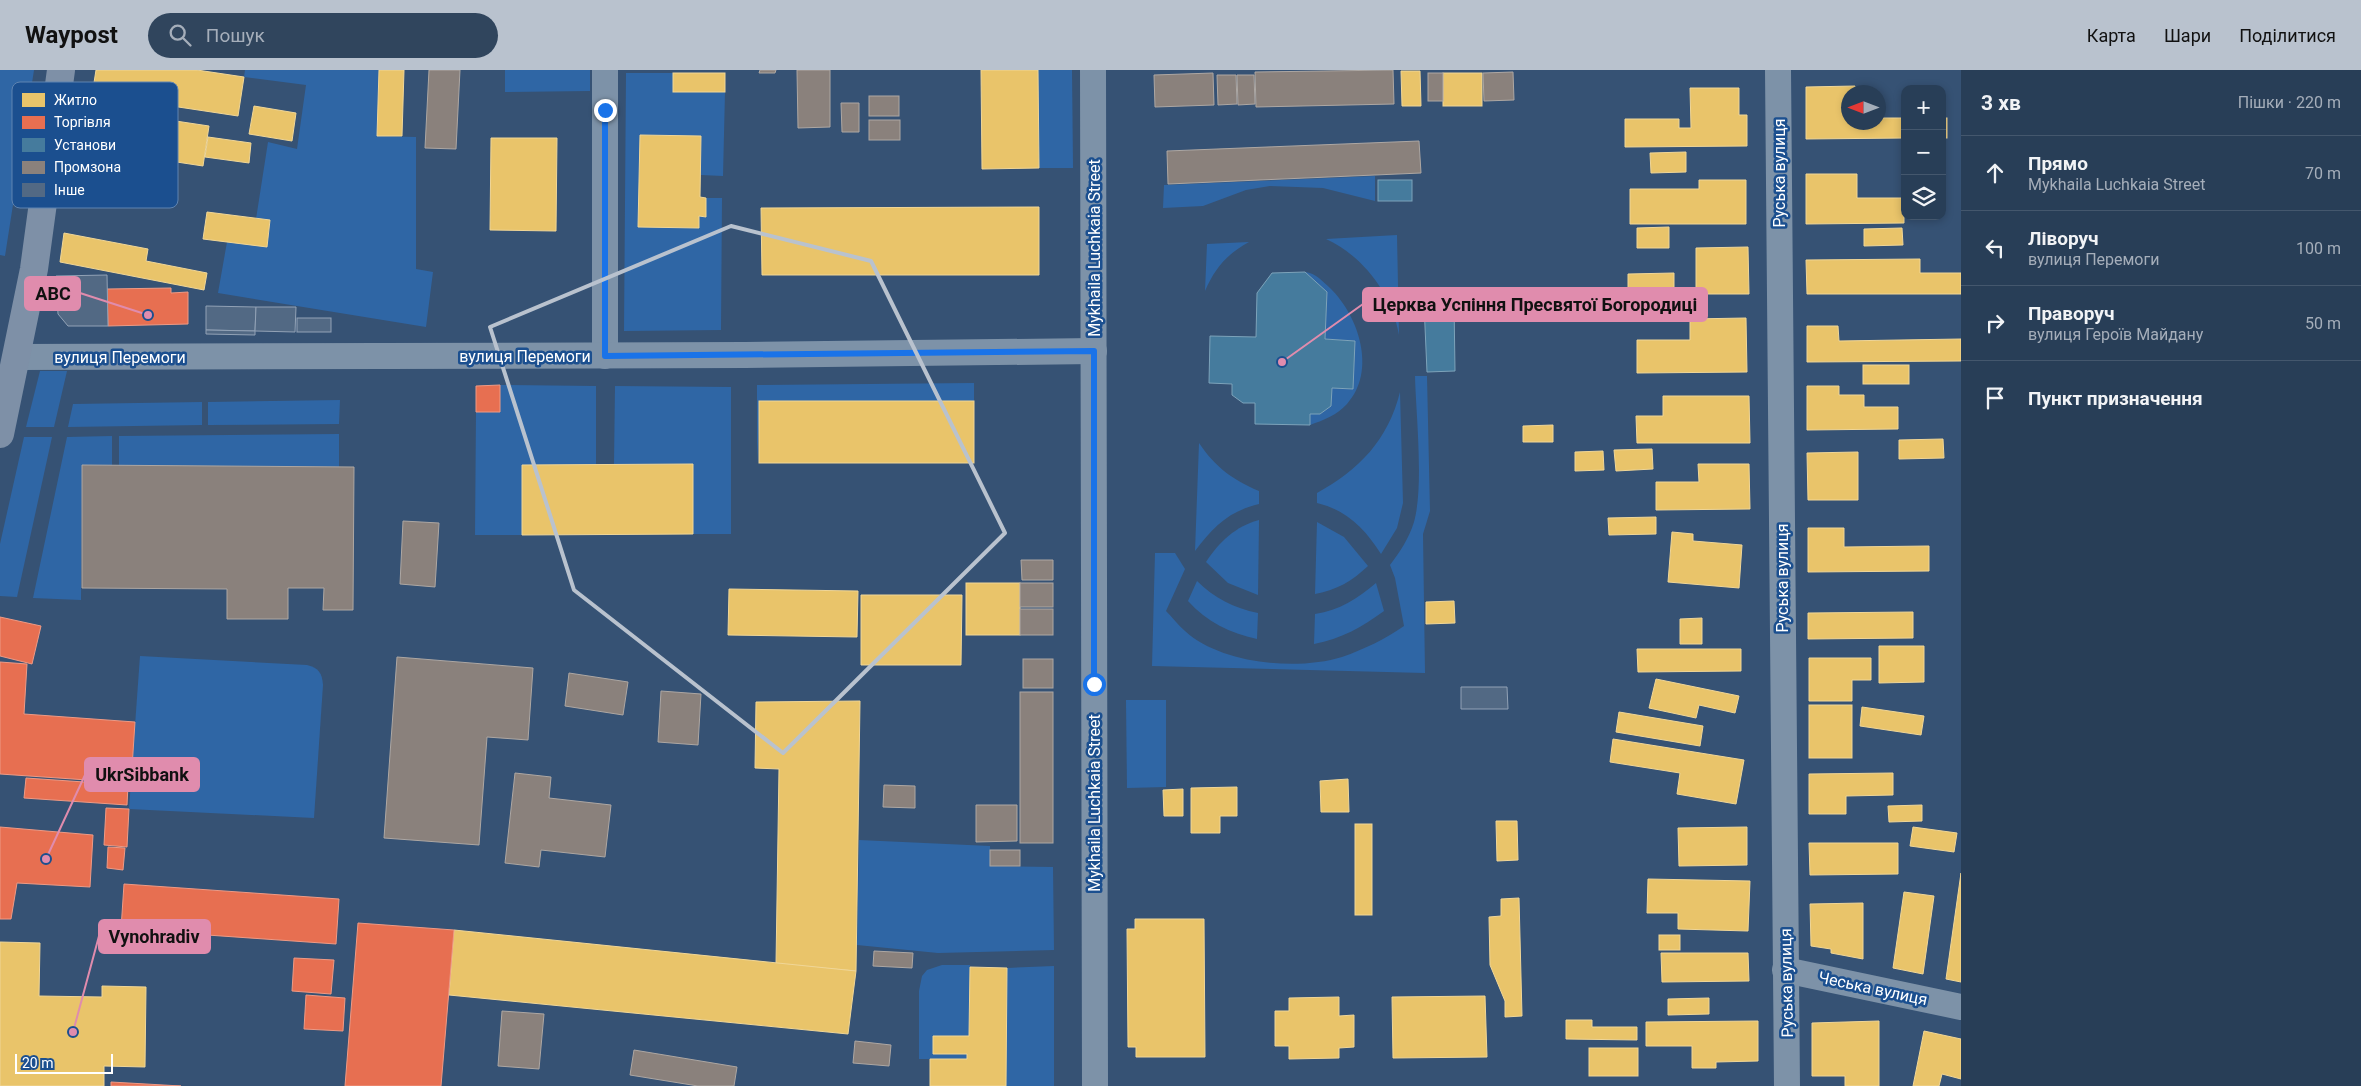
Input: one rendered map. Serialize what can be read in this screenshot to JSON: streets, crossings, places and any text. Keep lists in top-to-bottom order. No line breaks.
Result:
{"streets":{"street":["Руська вулиця","Mykhaila Luchkaia Street","вулиця Перемоги","Чеська вулиця"]},"crossings":[["Руська вулиця","Чеська вулиця"],["Mykhaila Luchkaia Street","вулиця Перемоги"]],"places":["ABC","Церква Успіння Пресвятої Богородиці","UkrSibbank","Vynohradiv"],"legend":["Житло","Торгівля","Установи","Промзона","Інше"],"scale_bar":"20 m","north":"left","page":{"header":"Waypost","search":"Пошук","nav":["Карта","Шари","Поділитися"],"heading":["3 хв","Пішки · 220 m"],"map_buttons":["+","−"],"list":[["Прямо","Mykhaila Luchkaia Street","70 m"],["Ліворуч","вулиця Перемоги","100 m"],["Праворуч","вулиця Героїв Майдану","50 m"],"Пункт призначення"],"scale":"20 m"}}
